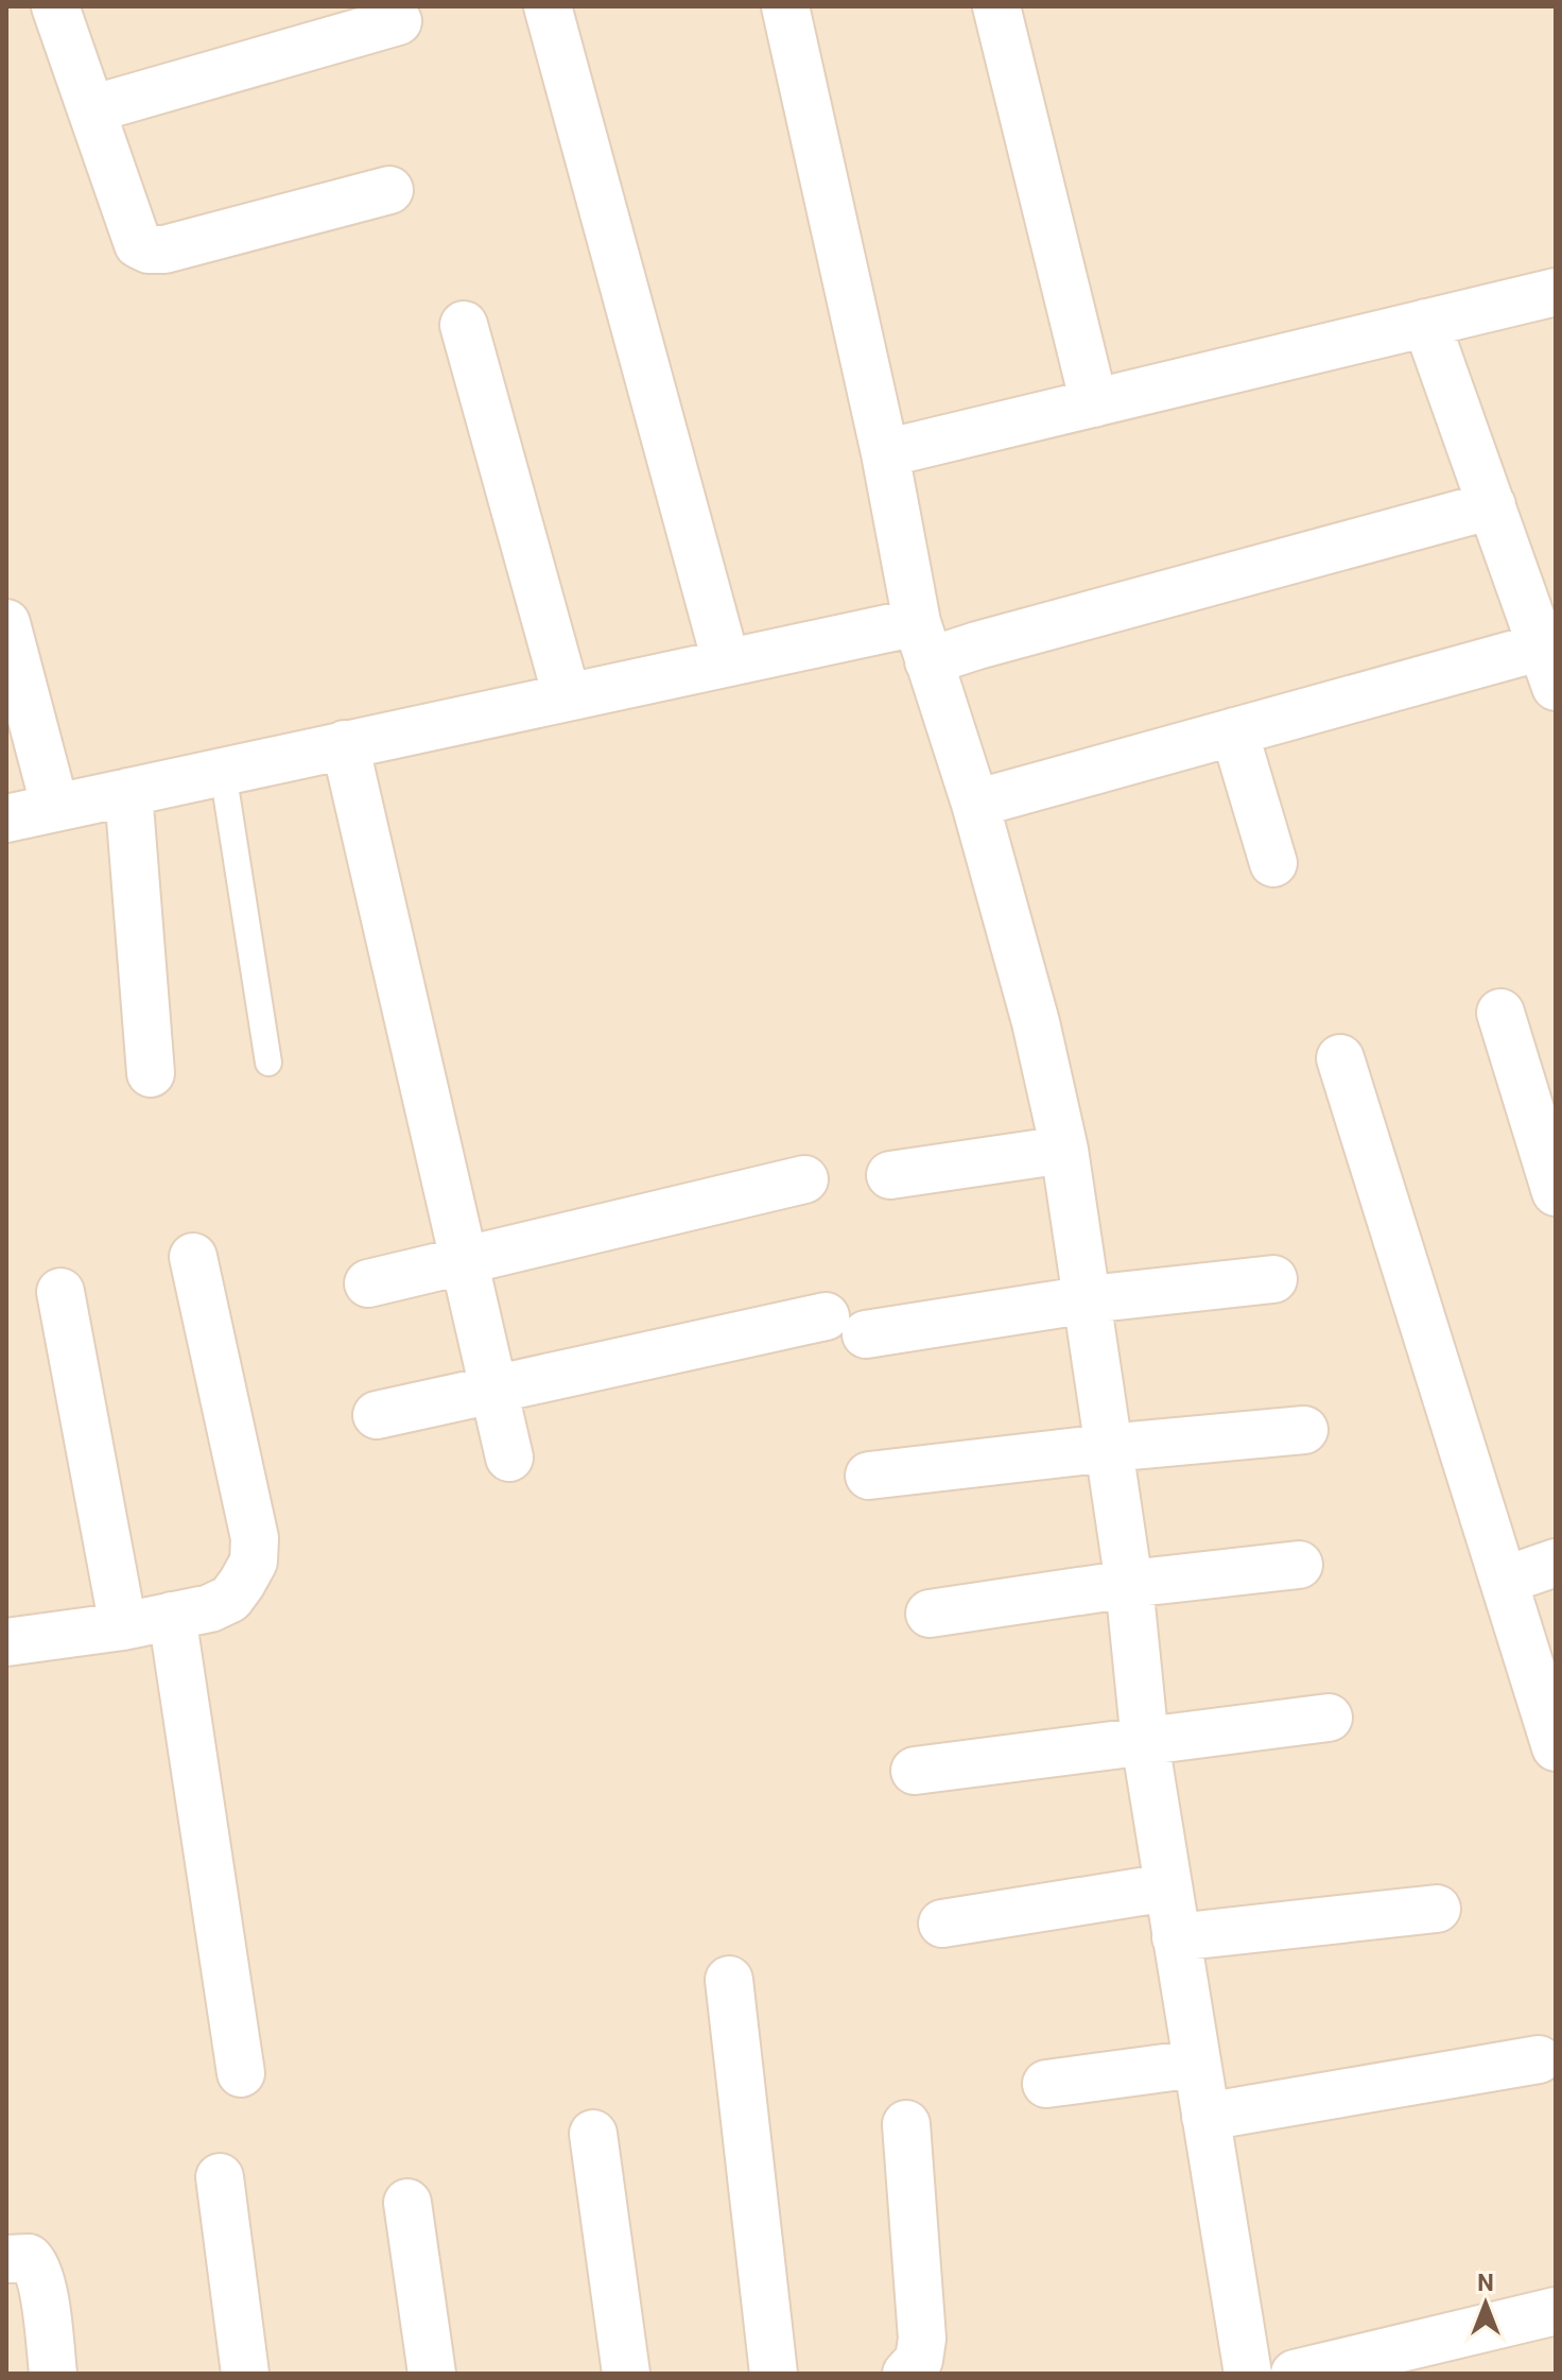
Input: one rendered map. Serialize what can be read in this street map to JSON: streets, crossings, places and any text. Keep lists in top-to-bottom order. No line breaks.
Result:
{"north":"top"}
